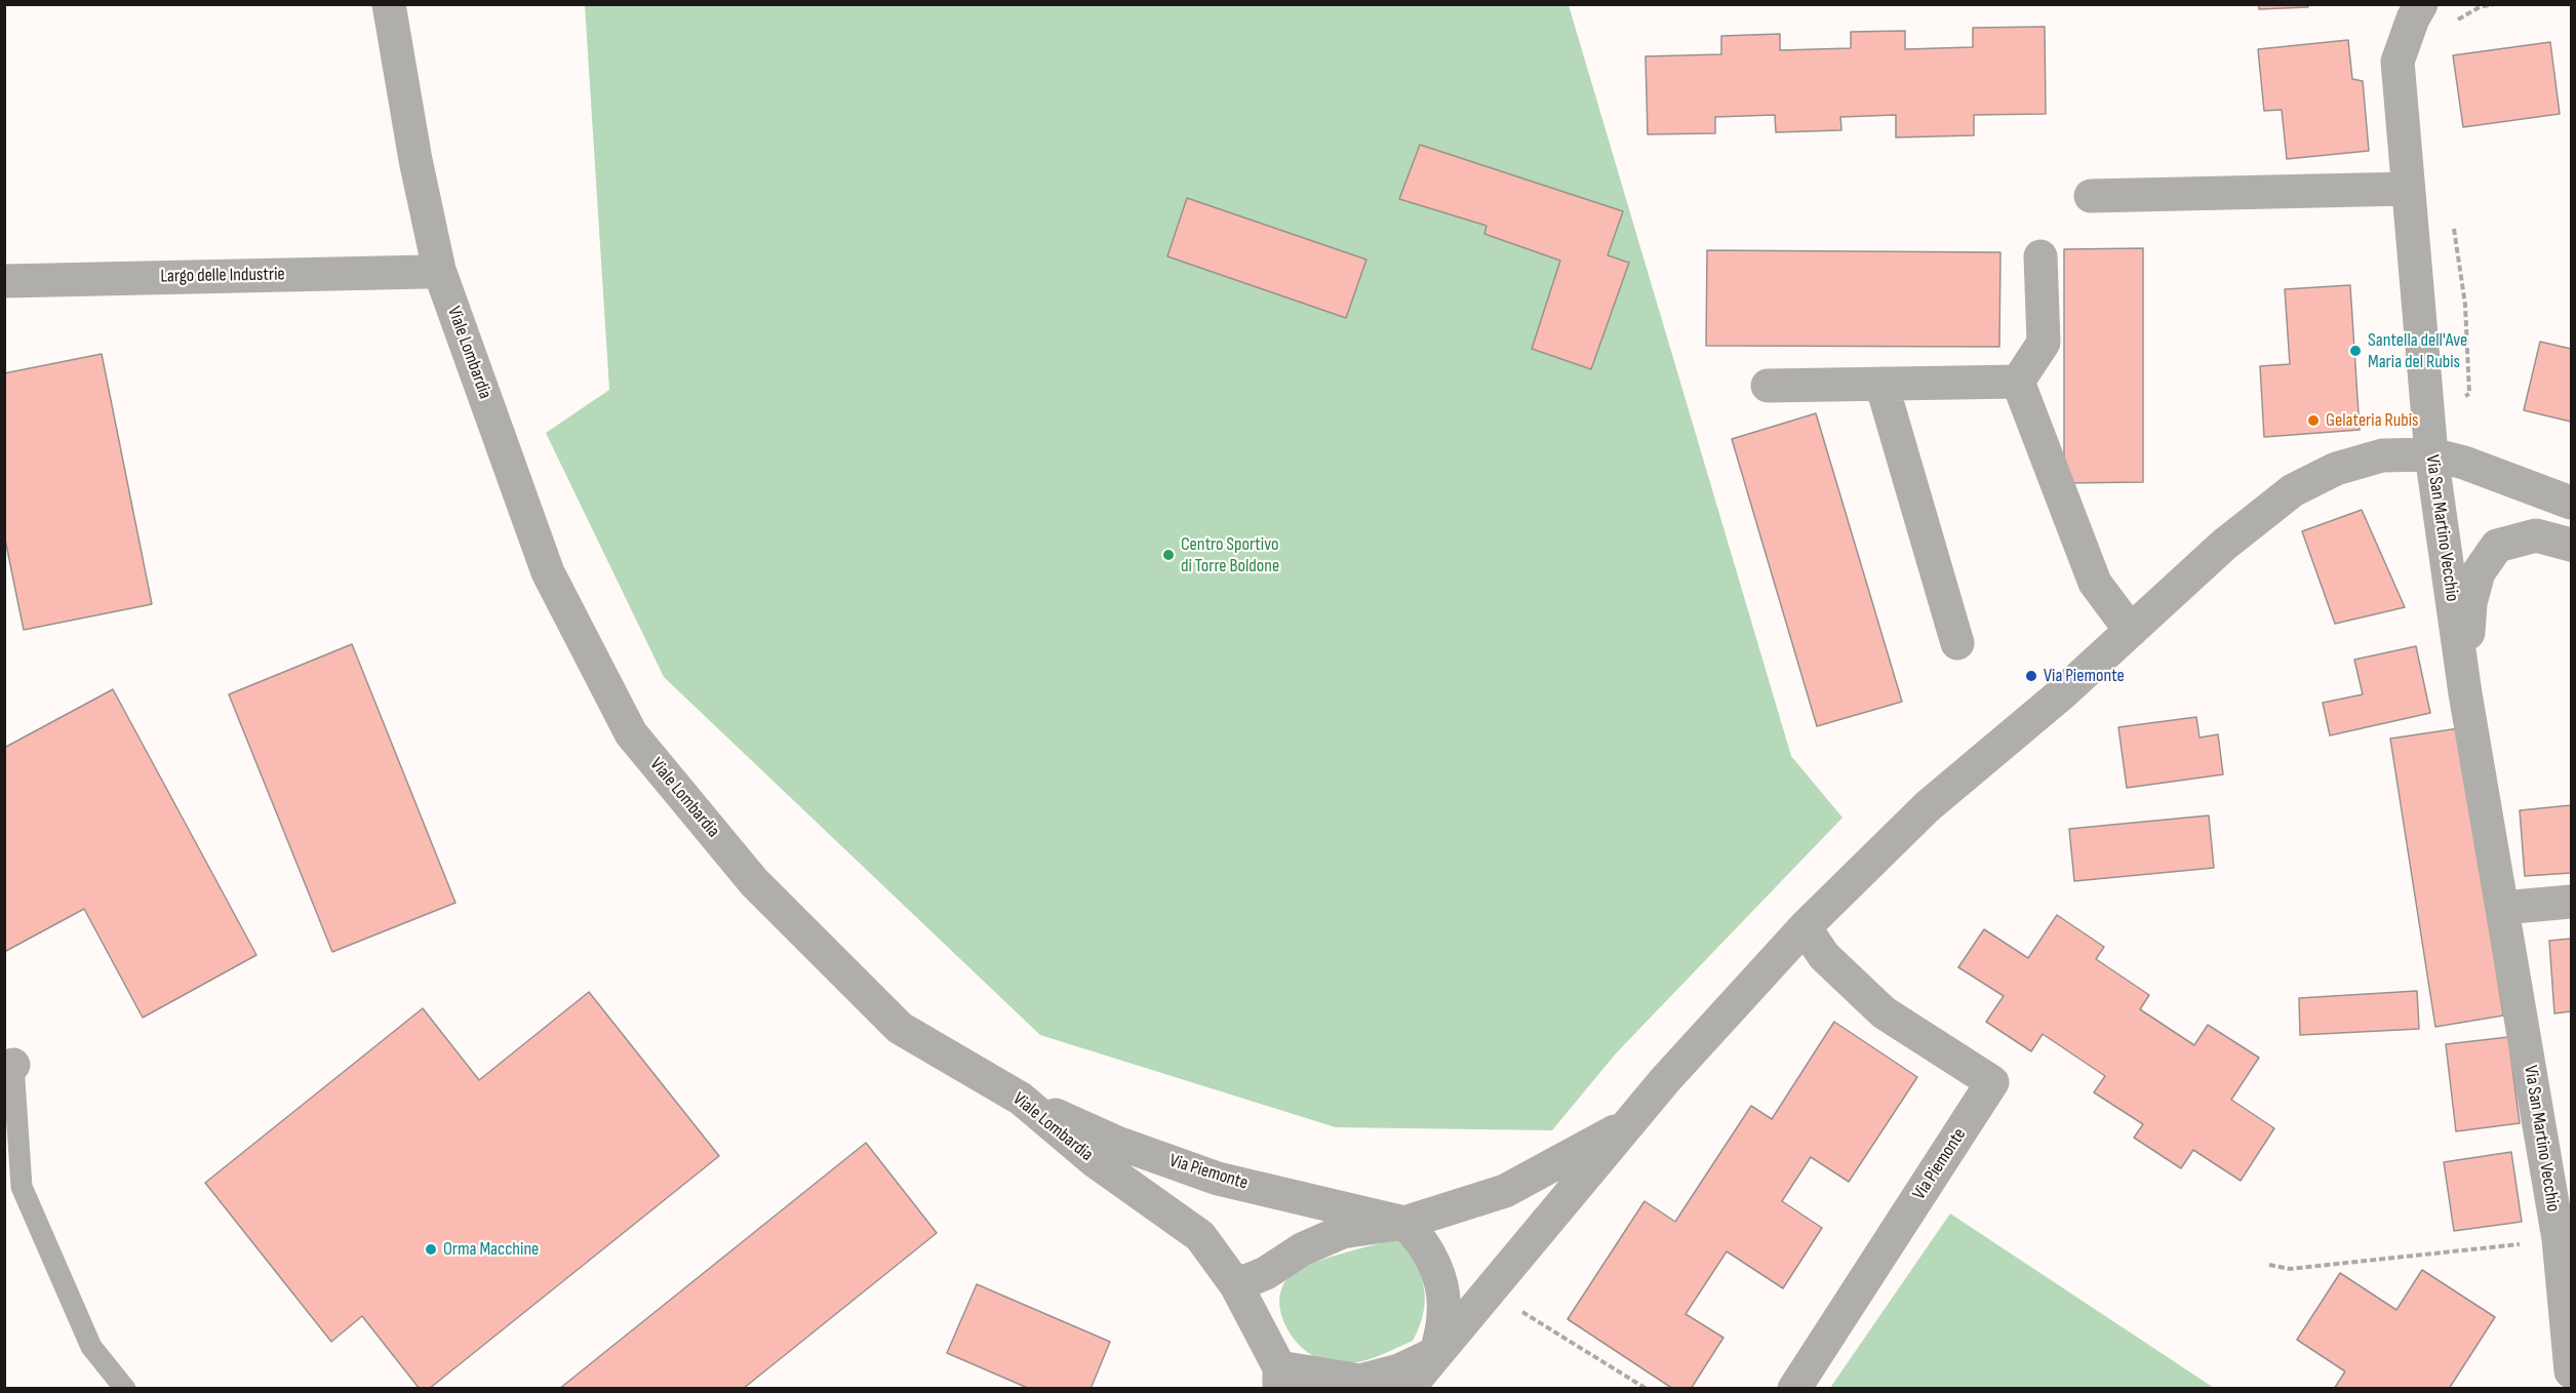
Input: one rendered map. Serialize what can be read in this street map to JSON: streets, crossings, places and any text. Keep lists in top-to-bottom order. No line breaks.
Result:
{"streets":{"street":["Largo delle Industrie","Viale Lombardia","Via San Martino Vecchio","Via Piemonte"]},"crossings":[["Largo delle Industrie","Viale Lombardia"],["Viale Lombardia","Via Piemonte"]],"places":["Santella dell'Ave Maria del Rubis","Gelateria Rubis","Centro Sportivo di Torre Boldone","Via Piemonte","Orma Macchine"]}
